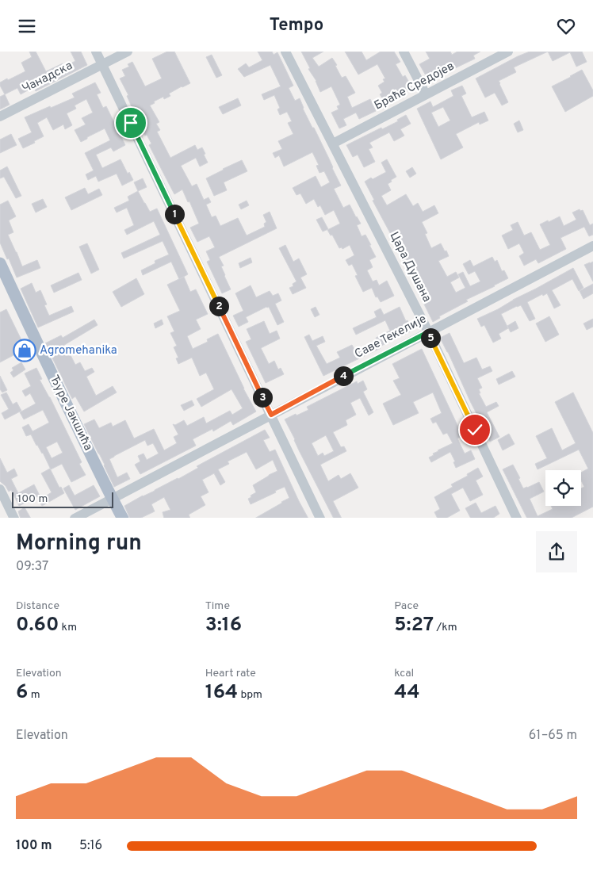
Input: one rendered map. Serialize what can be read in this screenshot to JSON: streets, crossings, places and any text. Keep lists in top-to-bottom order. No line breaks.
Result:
{"streets":{"main road":["Ђуре Јакшића"],"street":["Чанадска","Браће Средојев","Цара Душана","Саве Текелије"]},"crossings":[["Браће Средојев","Цара Душана"],["Цара Душана","Саве Текелије"],["Саве Текелије","Ђуре Јакшића"]],"places":{"shop":["Agromehanika"]},"scale_bar":"100 m","page":{"header":"Tempo","pins":["1","2","5","4","3"],"scale":"100 m","heading":["Morning run","09:37"],"stats":[["Distance","0.60 km"],["Time","3:16"],["Pace","5:27 /km"],["Elevation","6 m"],["Heart rate","164 bpm"],["kcal","44"]],"chart":["Elevation","61–65 m"],"list":[{"name":"100 m","note":"5:16"}]}}
